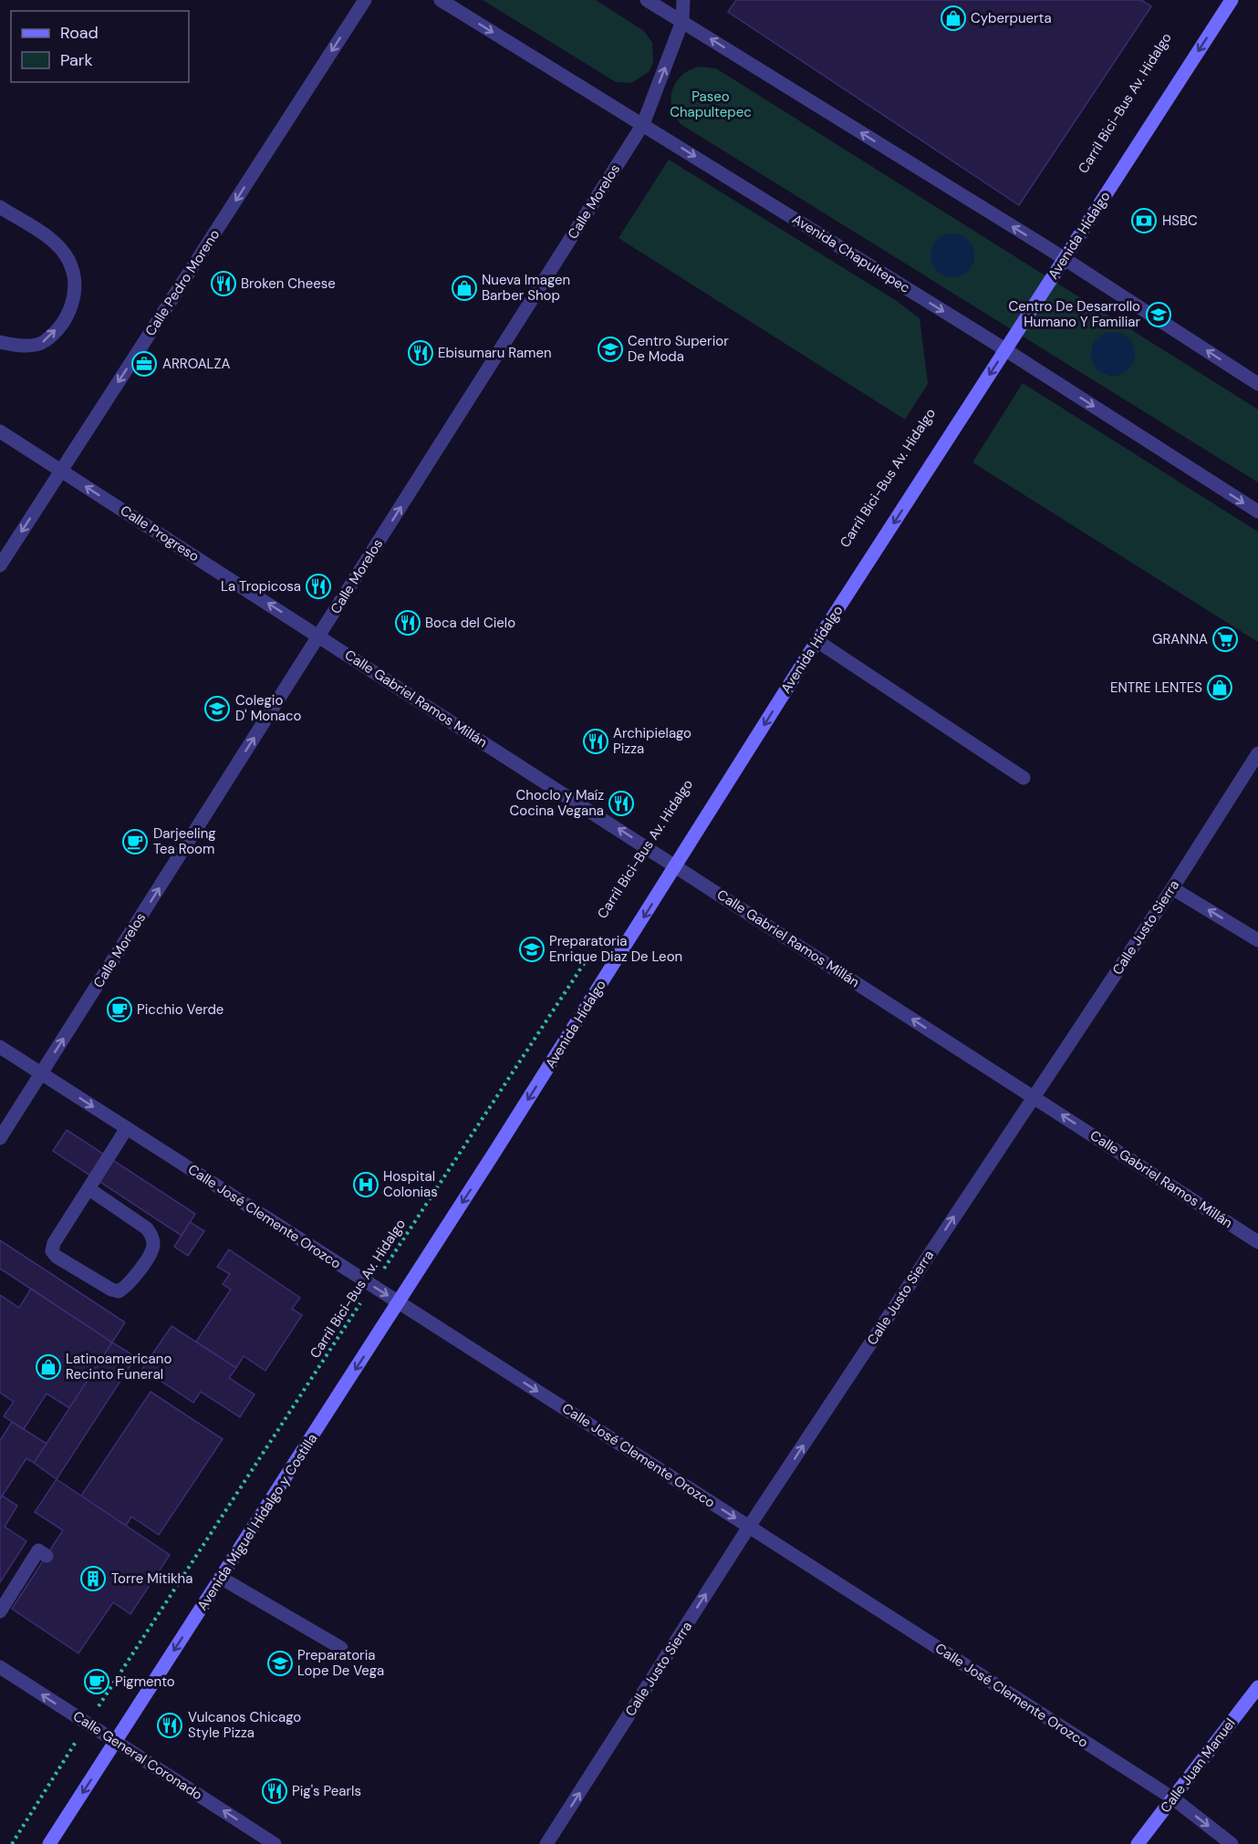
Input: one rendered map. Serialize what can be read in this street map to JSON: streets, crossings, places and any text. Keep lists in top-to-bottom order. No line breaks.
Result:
{"streets":{"main road":["Avenida Hidalgo","Avenida Miguel Hidalgo y Costilla","Calle Juan Manuel"],"street":["Calle Morelos","Avenida Chapultepec","Calle Pedro Moreno","Calle Progreso","Calle Gabriel Ramos Millán","Calle Justo Sierra","Calle José Clemente Orozco","Calle General Coronado"],"path":["Carril Bici-Bus Av. Hidalgo"]},"crossings":[["Carril Bici-Bus Av. Hidalgo","Calle José Clemente Orozco"],["Carril Bici-Bus Av. Hidalgo","Calle General Coronado"],["Calle Morelos","Avenida Chapultepec"],["Calle Morelos","Calle Progreso"],["Calle Morelos","Calle Gabriel Ramos Millán"],["Calle Morelos","Calle José Clemente Orozco"],["Avenida Hidalgo","Avenida Chapultepec"],["Avenida Hidalgo","Calle Gabriel Ramos Millán"],["Avenida Hidalgo","Calle José Clemente Orozco"],["Avenida Hidalgo","Avenida Miguel Hidalgo y Costilla"],["Calle Pedro Moreno","Calle Progreso"],["Calle Progreso","Calle Gabriel Ramos Millán"],["Calle Gabriel Ramos Millán","Calle Justo Sierra"],["Calle Justo Sierra","Calle José Clemente Orozco"],["Calle José Clemente Orozco","Avenida Miguel Hidalgo y Costilla"],["Calle José Clemente Orozco","Calle Juan Manuel"],["Avenida Miguel Hidalgo y Costilla","Calle General Coronado"]],"one_way":["Calle Morelos","Avenida Hidalgo","Calle Pedro Moreno","Calle Progreso","Calle Gabriel Ramos Millán","Calle Justo Sierra","Calle José Clemente Orozco","Avenida Miguel Hidalgo y Costilla","Calle General Coronado"],"parks":["Paseo Chapultepec"],"places":{"shop":["Cyberpuerta","Nueva Imagen Barber Shop","ENTRE LENTES","Latinoamericano Recinto Funeral"],"bank":["HSBC"],"restaurant":["Broken Cheese","Ebisumaru Ramen","La Tropicosa","Boca del Cielo","Archipielago Pizza","Choclo y Maíz Cocina Vegana","Vulcanos Chicago Style Pizza","Pig's Pearls"],"school or university":["Centro De Desarrollo Humano Y Familiar","Centro Superior De Moda","Colegio D' Monaco","Preparatoria Enrique Diaz De Leon","Preparatoria Lope De Vega"],"office":["ARROALZA"],"supermarket":["GRANNA"],"cafe":["Darjeeling Tea Room","Picchio Verde","Pigmento"],"hospital":["Hospital Colonias"],"building":["Torre Mitikha"]},"legend":["Road","Park"]}
